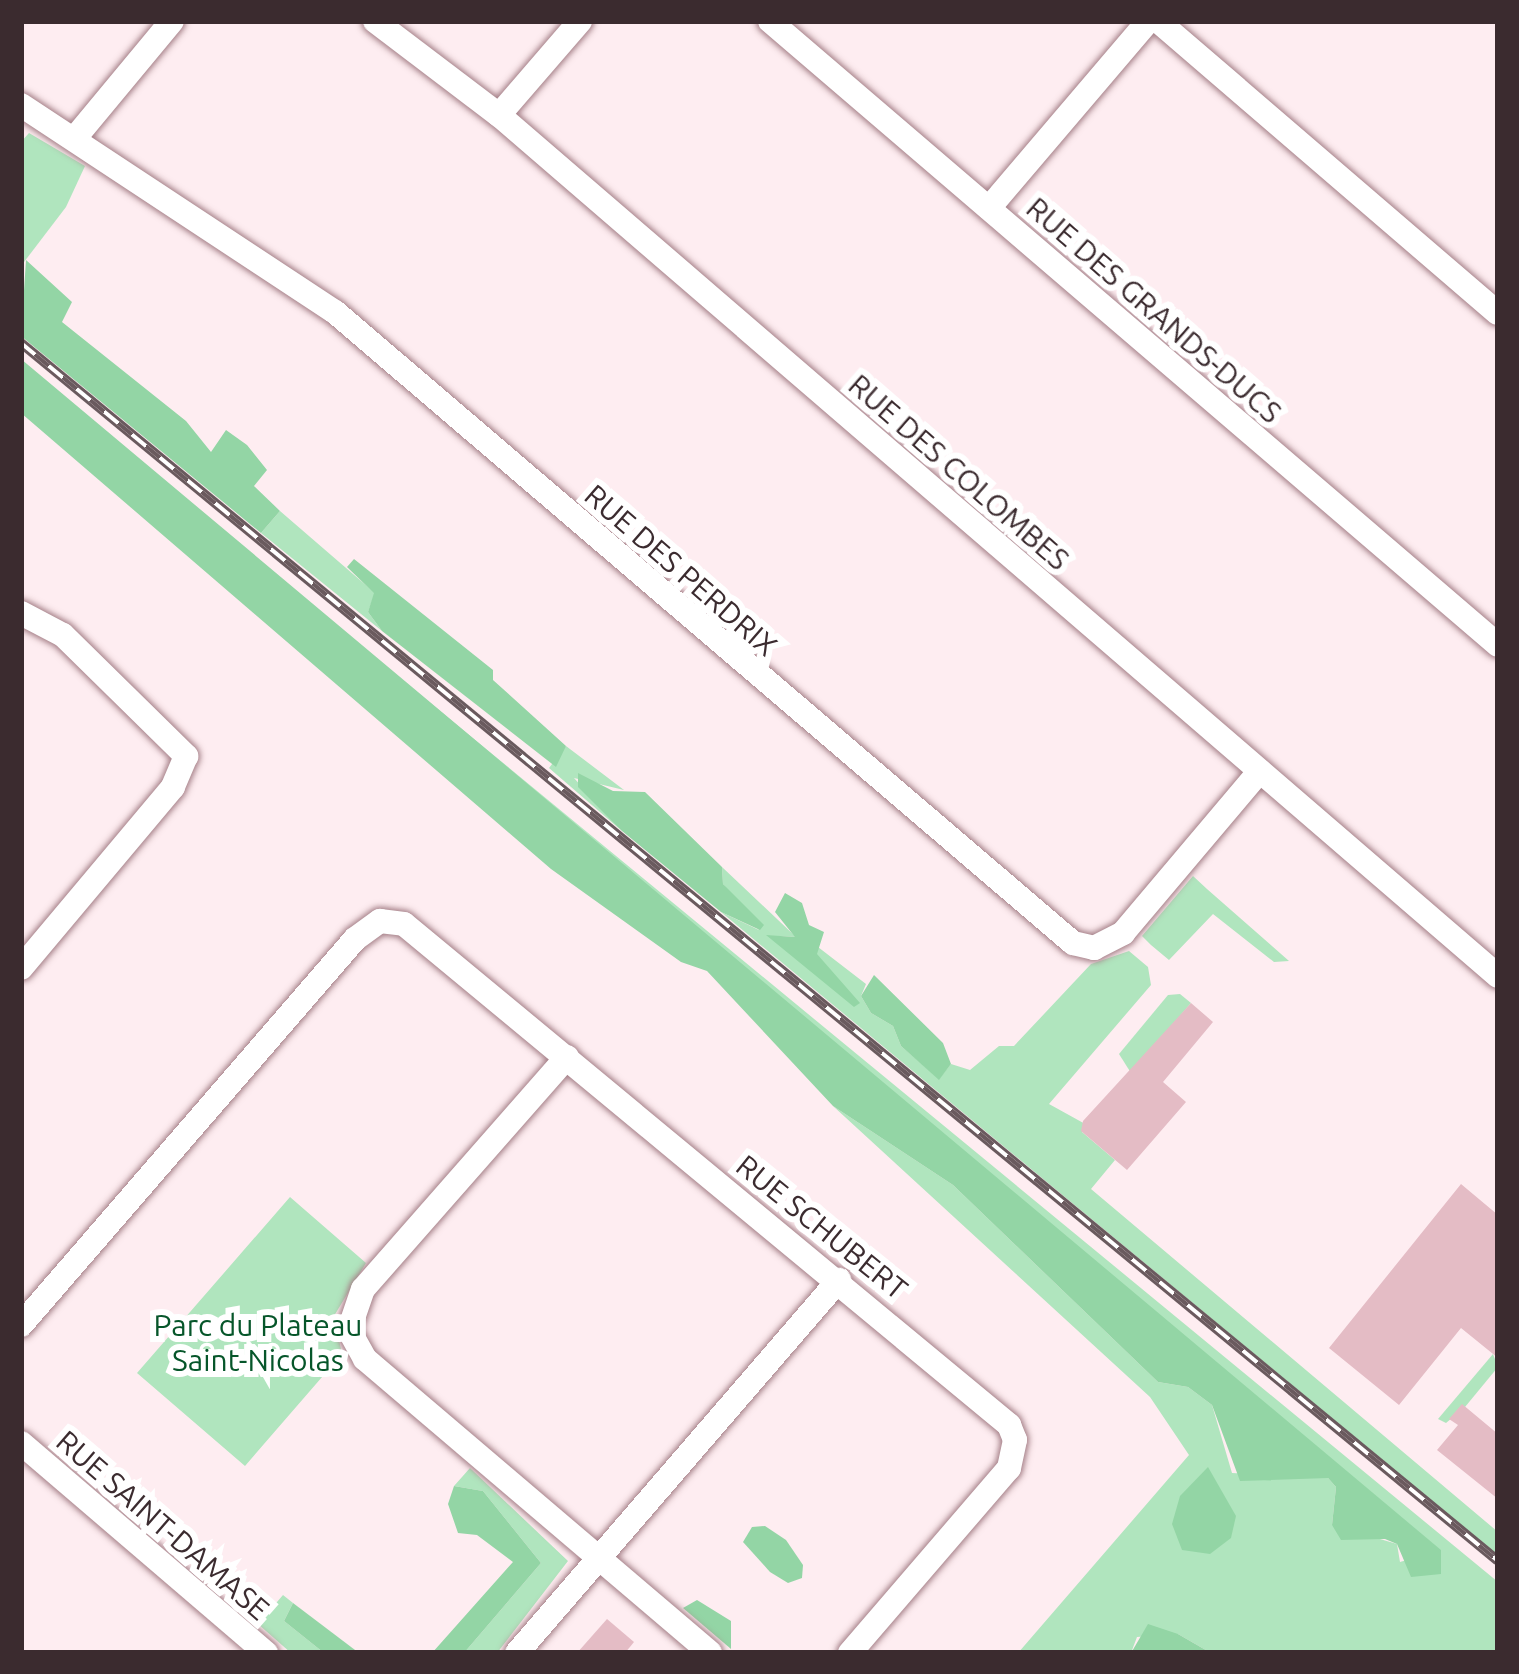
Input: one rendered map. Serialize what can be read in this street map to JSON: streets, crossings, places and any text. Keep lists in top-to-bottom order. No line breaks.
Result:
{"streets":{"street":["RUE DES GRANDS-DUCS","RUE DES COLOMBES","RUE DES PERDRIX","RUE SCHUBERT","RUE SAINT-DAMASE"]},"crossings":[["RUE DES COLOMBES","RUE DES PERDRIX"]],"parks":["Parc du Plateau Saint-Nicolas"]}
